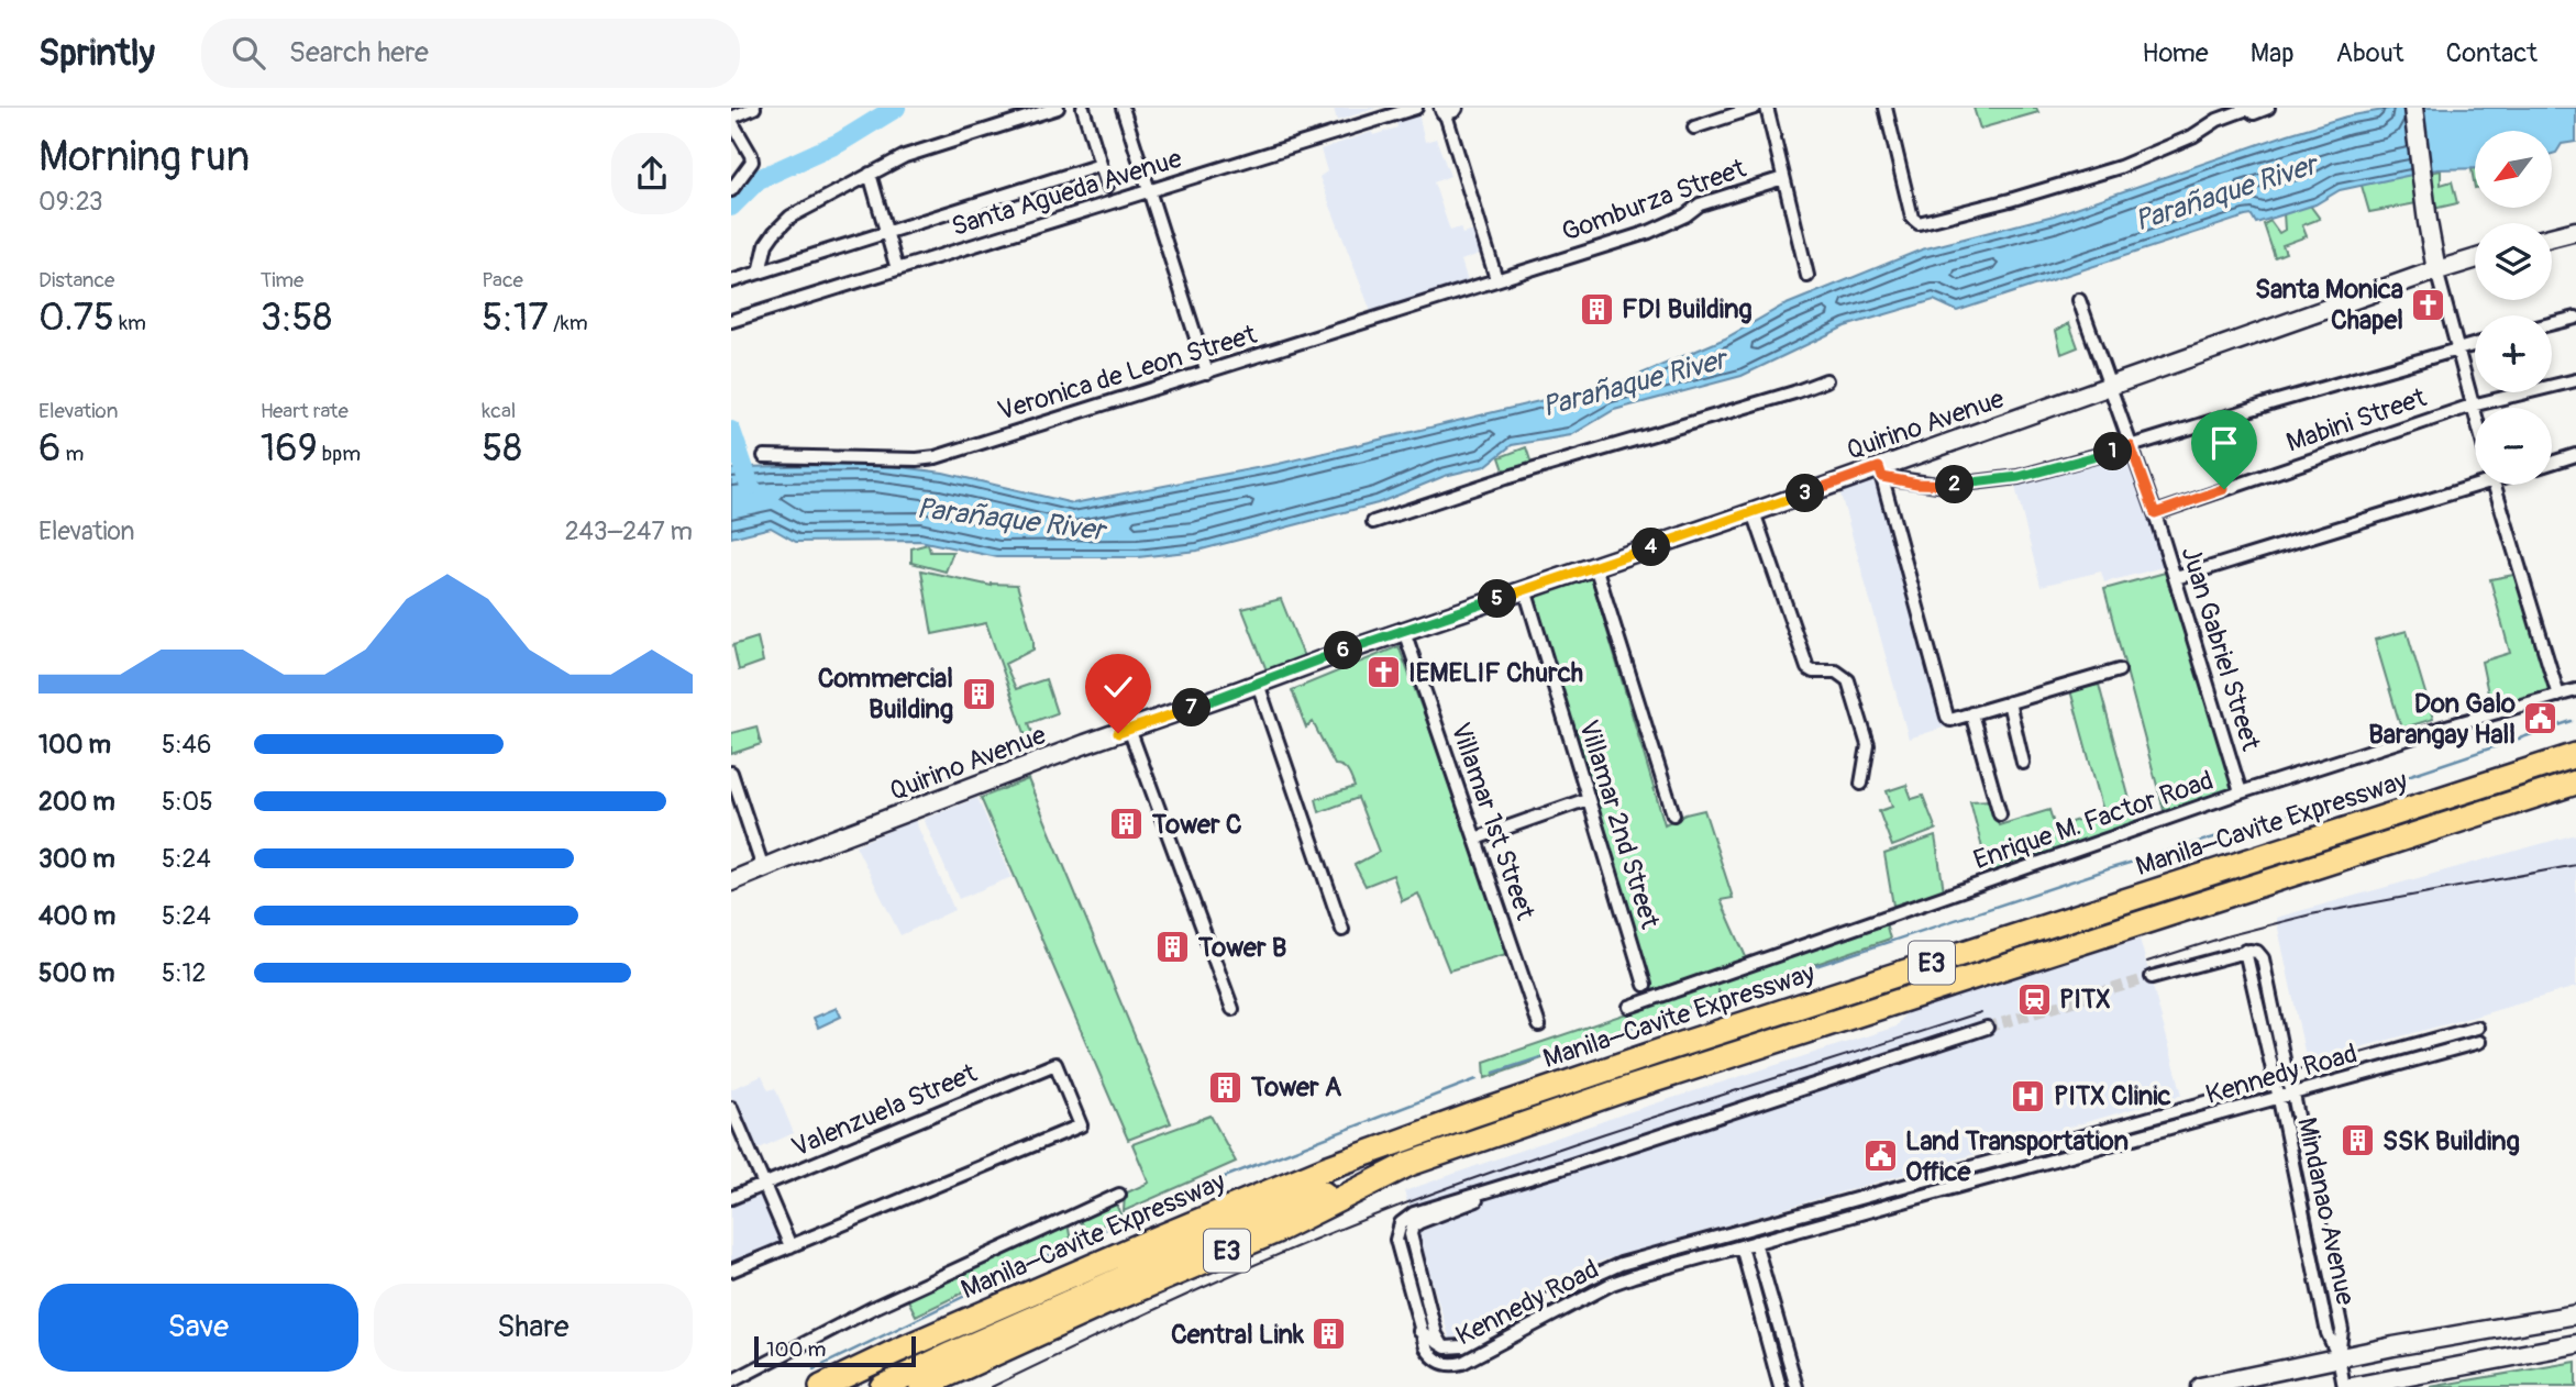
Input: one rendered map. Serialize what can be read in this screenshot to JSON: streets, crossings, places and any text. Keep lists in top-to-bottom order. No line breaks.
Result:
{"streets":{"highway":["Manila–Cavite Expressway","E3"],"main road":["Quirino Avenue"],"street":["Santa Agueda Avenue","Gomburza Street","Veronica de Leon Street","Mabini Street","Juan Gabriel Street","Enrique M. Factor Road","Villamar 1st Street","Villamar 2nd Street","Kennedy Road","Valenzuela Street","Mindanao Avenue"]},"crossings":[["Gomburza Street","Veronica de Leon Street"],["Mabini Street","Juan Gabriel Street"],["Quirino Avenue","Juan Gabriel Street"],["Quirino Avenue","Villamar 1st Street"],["Quirino Avenue","Villamar 2nd Street"],["Juan Gabriel Street","Enrique M. Factor Road"],["Kennedy Road","Mindanao Avenue"]],"water":["Parañaque River"],"places":{"church":["Santa Monica Chapel","IEMELIF Church"],"building":["FDI Building","Commercial Building","Tower C","Tower B","Tower A","SSK Building","Central Link"],"public building":["Don Galo Barangay Hall","Land Transportation Office"],"station":["PITX"],"hospital":["PITX Clinic"]},"scale_bar":"100 m","north":"bottom left","page":{"header":"Sprintly","search":"Search here","nav":["Home","Map","About","Contact"],"heading":["Morning run","09:23"],"map_buttons":["+","−"],"stats":[["Distance","0.75 km"],["Time","3:58"],["Pace","5:17 /km"],["Elevation","6 m"],["Heart rate","169 bpm"],["kcal","58"]],"pins":["1","2","3","4","5","6","7"],"chart":["Elevation","243–247 m"],"list":[{"name":"100 m","note":"5:46"},{"name":"200 m","note":"5:05"},{"name":"300 m","note":"5:24"},{"name":"400 m","note":"5:24"},{"name":"500 m","note":"5:12"}],"buttons":["Save","Share"],"scale":"100 m"}}
